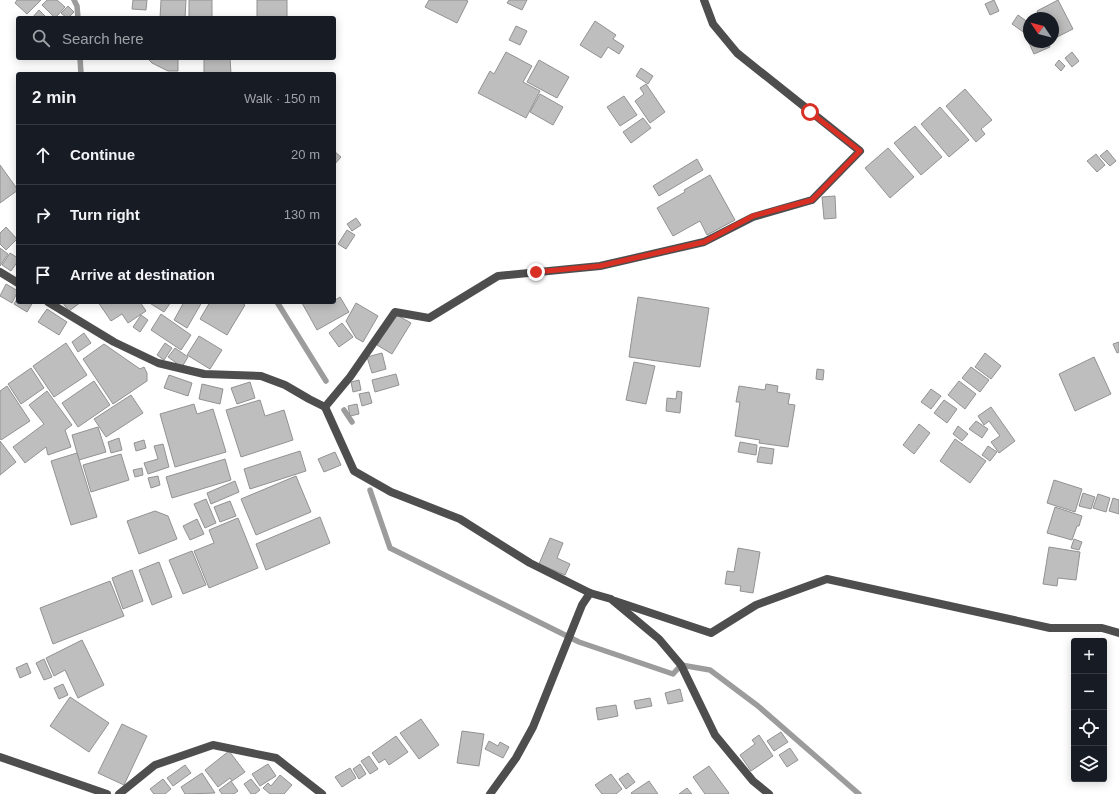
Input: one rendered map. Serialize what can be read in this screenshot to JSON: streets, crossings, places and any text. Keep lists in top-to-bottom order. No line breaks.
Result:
{"north":"top left","page":{"search":"Search here","heading":["2 min","Walk · 150 m"],"list":[["Continue","20 m"],["Turn right","130 m"],"Arrive at destination"],"map_buttons":["+","−"]}}
